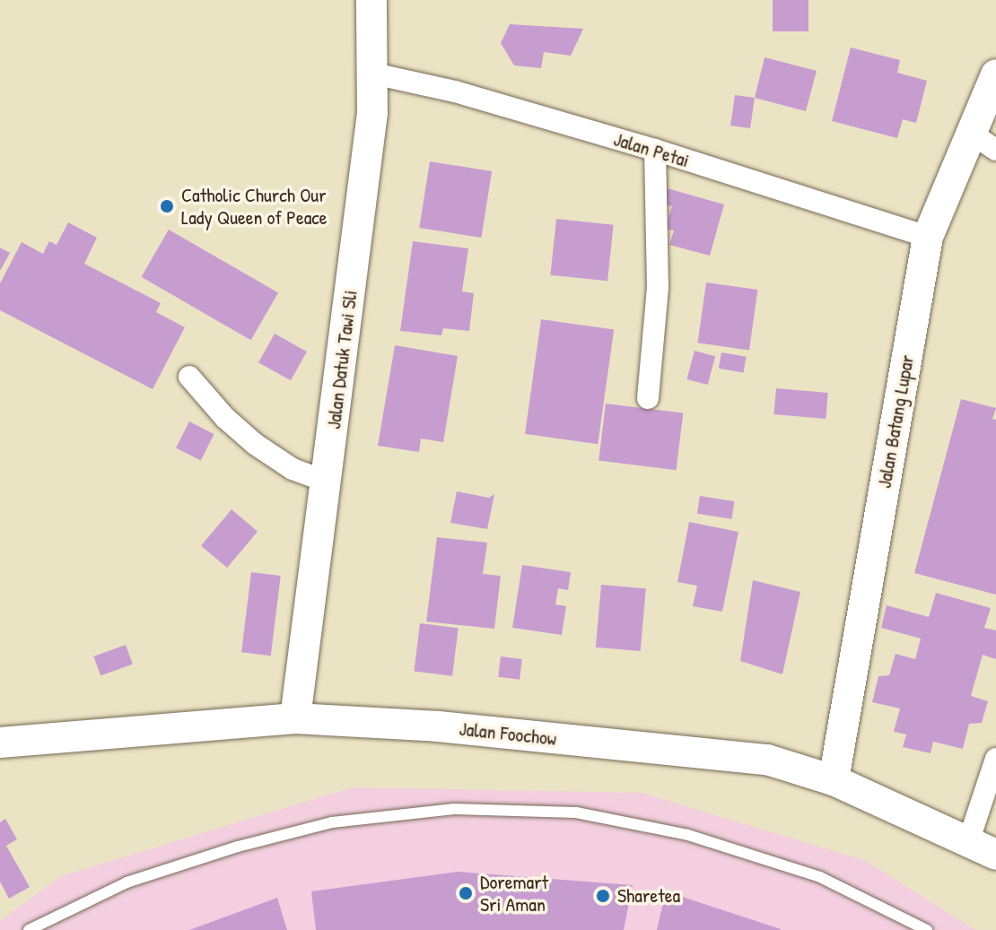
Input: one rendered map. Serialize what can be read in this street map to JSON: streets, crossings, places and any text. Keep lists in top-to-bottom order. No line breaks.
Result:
{"streets":{"street":["Jalan Petai","Jalan Datuk Tawi Sli","Jalan Batang Lupar","Jalan Foochow"]},"crossings":[["Jalan Petai","Jalan Datuk Tawi Sli"],["Jalan Petai","Jalan Batang Lupar"],["Jalan Datuk Tawi Sli","Jalan Foochow"],["Jalan Batang Lupar","Jalan Foochow"]],"places":["Catholic Church Our Lady Queen of Peace","Doremart Sri Aman","Sharetea"]}
